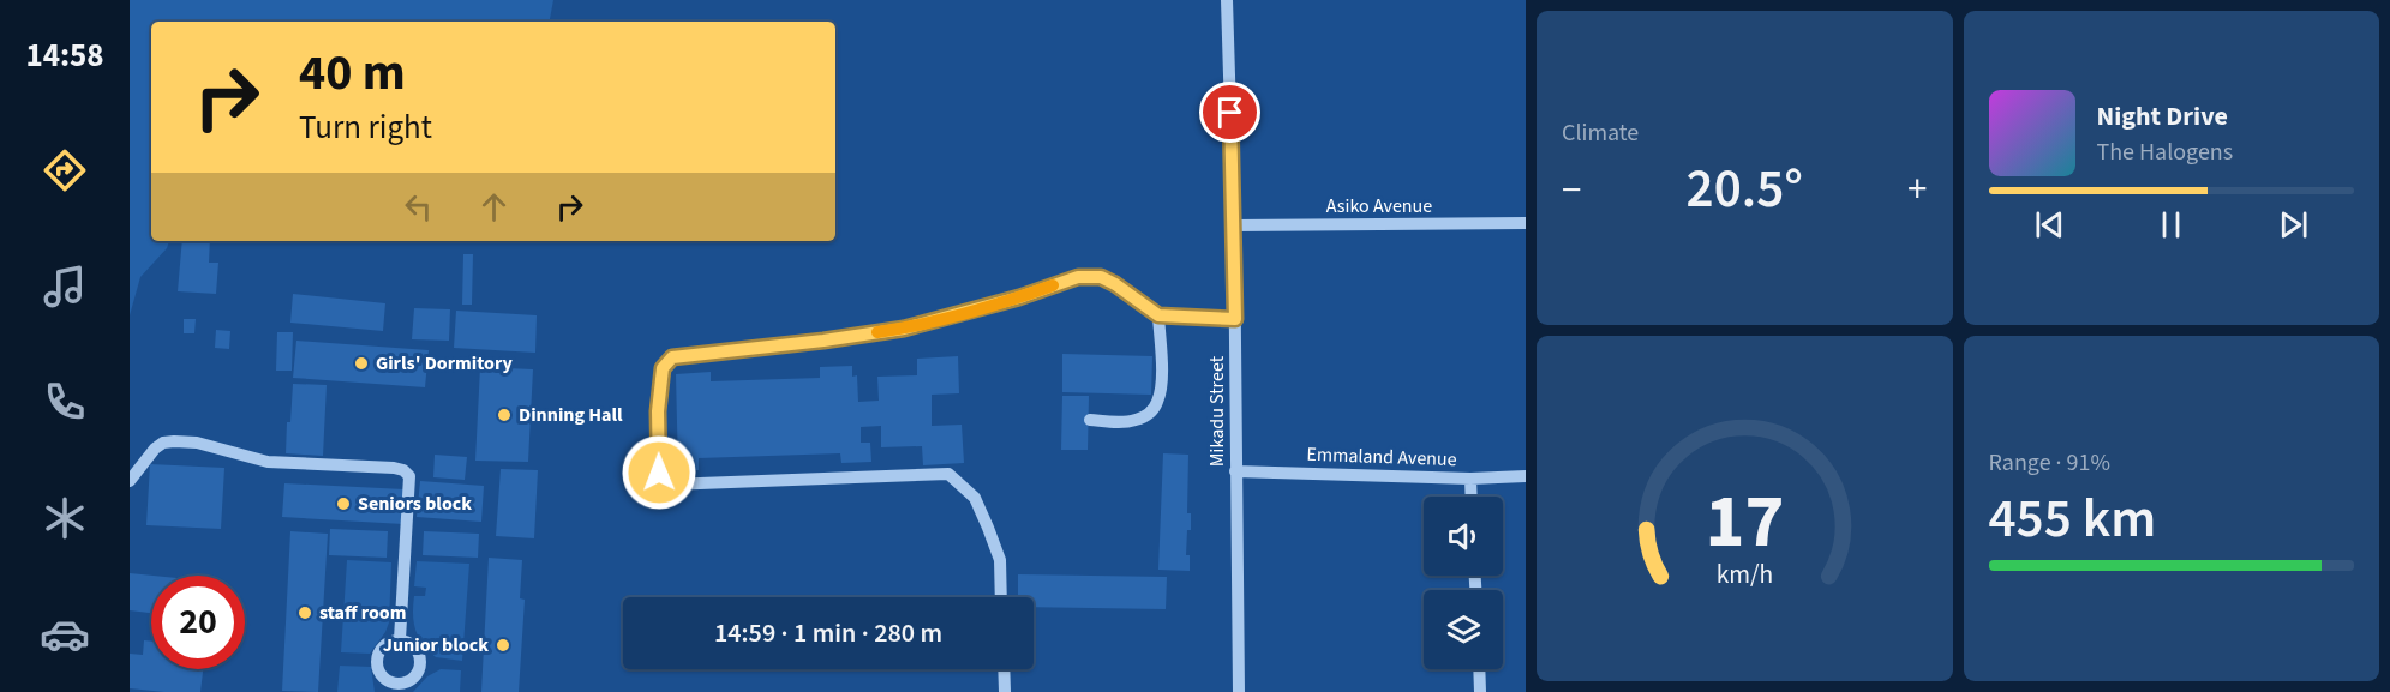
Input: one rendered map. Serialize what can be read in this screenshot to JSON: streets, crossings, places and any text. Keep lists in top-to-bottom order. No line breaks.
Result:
{"streets":{"street":["Asiko Avenue","Mikadu Street","Emmaland Avenue"]},"crossings":[["Asiko Avenue","Mikadu Street"],["Mikadu Street","Emmaland Avenue"]],"places":["Girls' Dormitory","Dinning Hall","Seniors block","staff room","Junior block"],"page":{"tabs":"14:58","tile":["Climate",["Range · 91%","455 km"]],"turn":["40 m","Turn right"],"song":["Night Drive","The Halogens"],"heat":["−","20.5°","+"],"limit":"20","trip":"14:59 · 1 min · 280 m","gauge":["17","km/h"]}}
